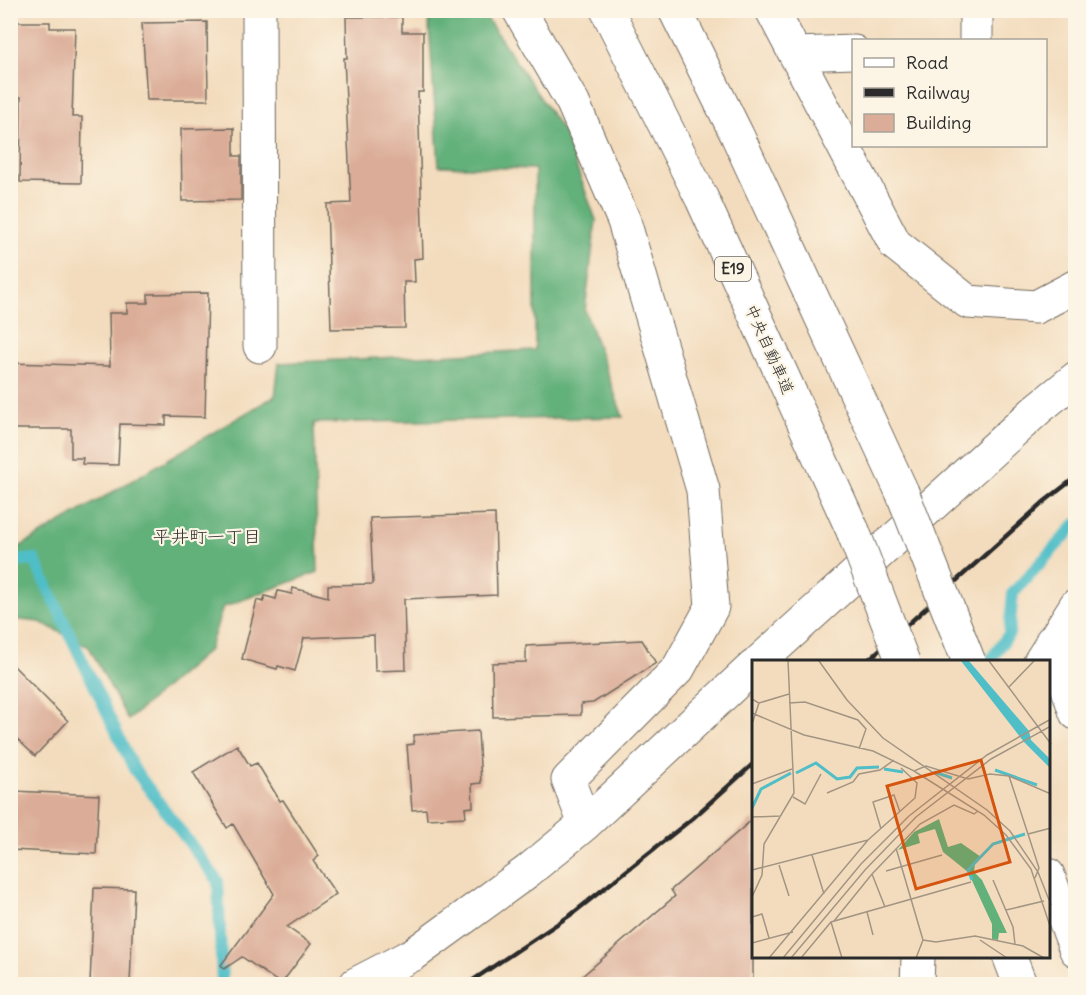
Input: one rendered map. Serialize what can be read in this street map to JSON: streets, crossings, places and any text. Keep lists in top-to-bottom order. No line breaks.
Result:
{"streets":{"main road":["E19","中央自動車道"]},"districts":["平井町一丁目"],"legend":["Road","Railway","Building"]}
